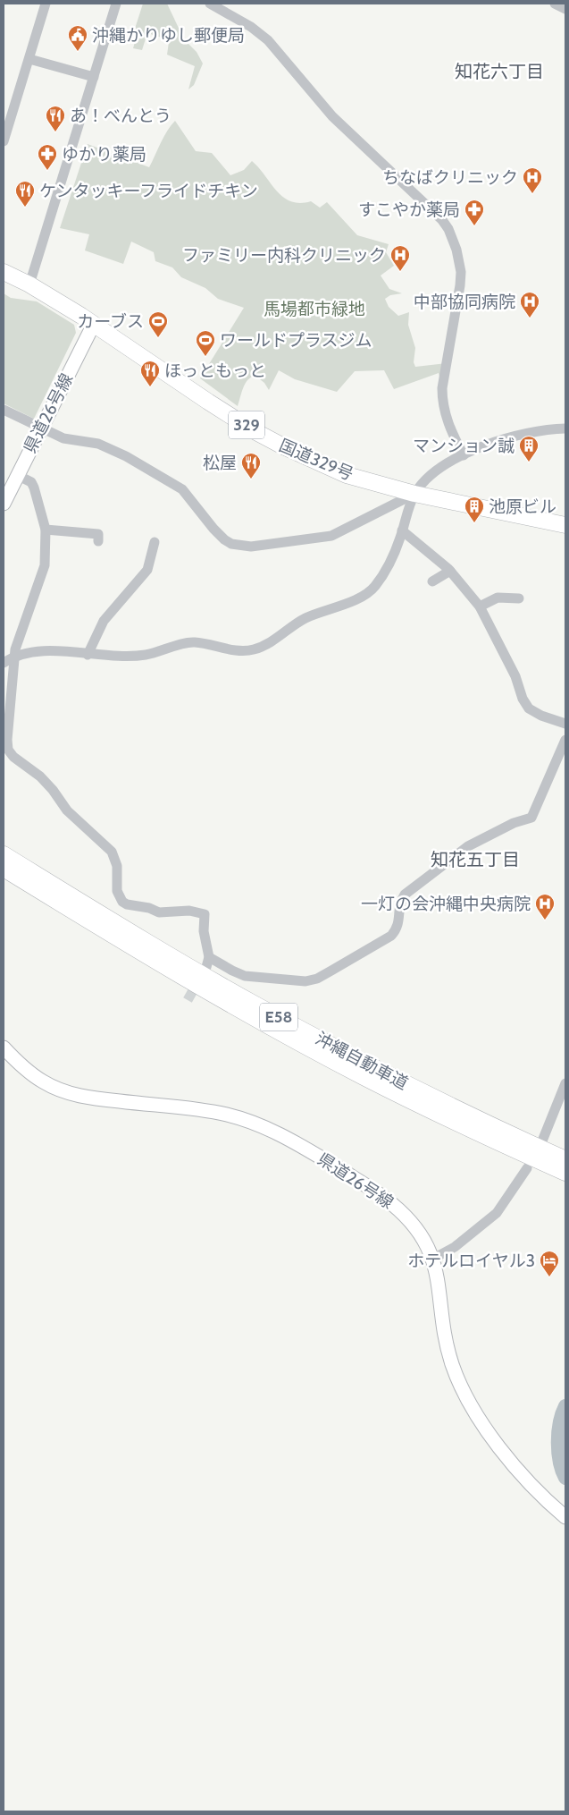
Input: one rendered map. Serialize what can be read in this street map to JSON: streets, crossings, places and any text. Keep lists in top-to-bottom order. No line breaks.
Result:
{"streets":{"highway":["329","国道329号","E58","沖縄自動車道"],"main road":["県道26号線"]},"crossings":[["県道26号線","国道329号"]],"districts":["知花六丁目","知花五丁目"],"parks":["馬場都市緑地"],"places":{"public building":["沖縄かりゆし郵便局"],"restaurant":["あ！べんとう","ケンタッキーフライドチキン","ほっともっと","松屋"],"pharmacy":["ゆかり薬局","すこやか薬局"],"hospital":["ちなばクリニック","ファミリー内科クリニック","中部協同病院","一灯の会沖縄中央病院"],"sports":["カーブス","ワールドプラスジム"],"building":["マンション誠","池原ビル"],"hotel":["ホテルロイヤル3"]}}
